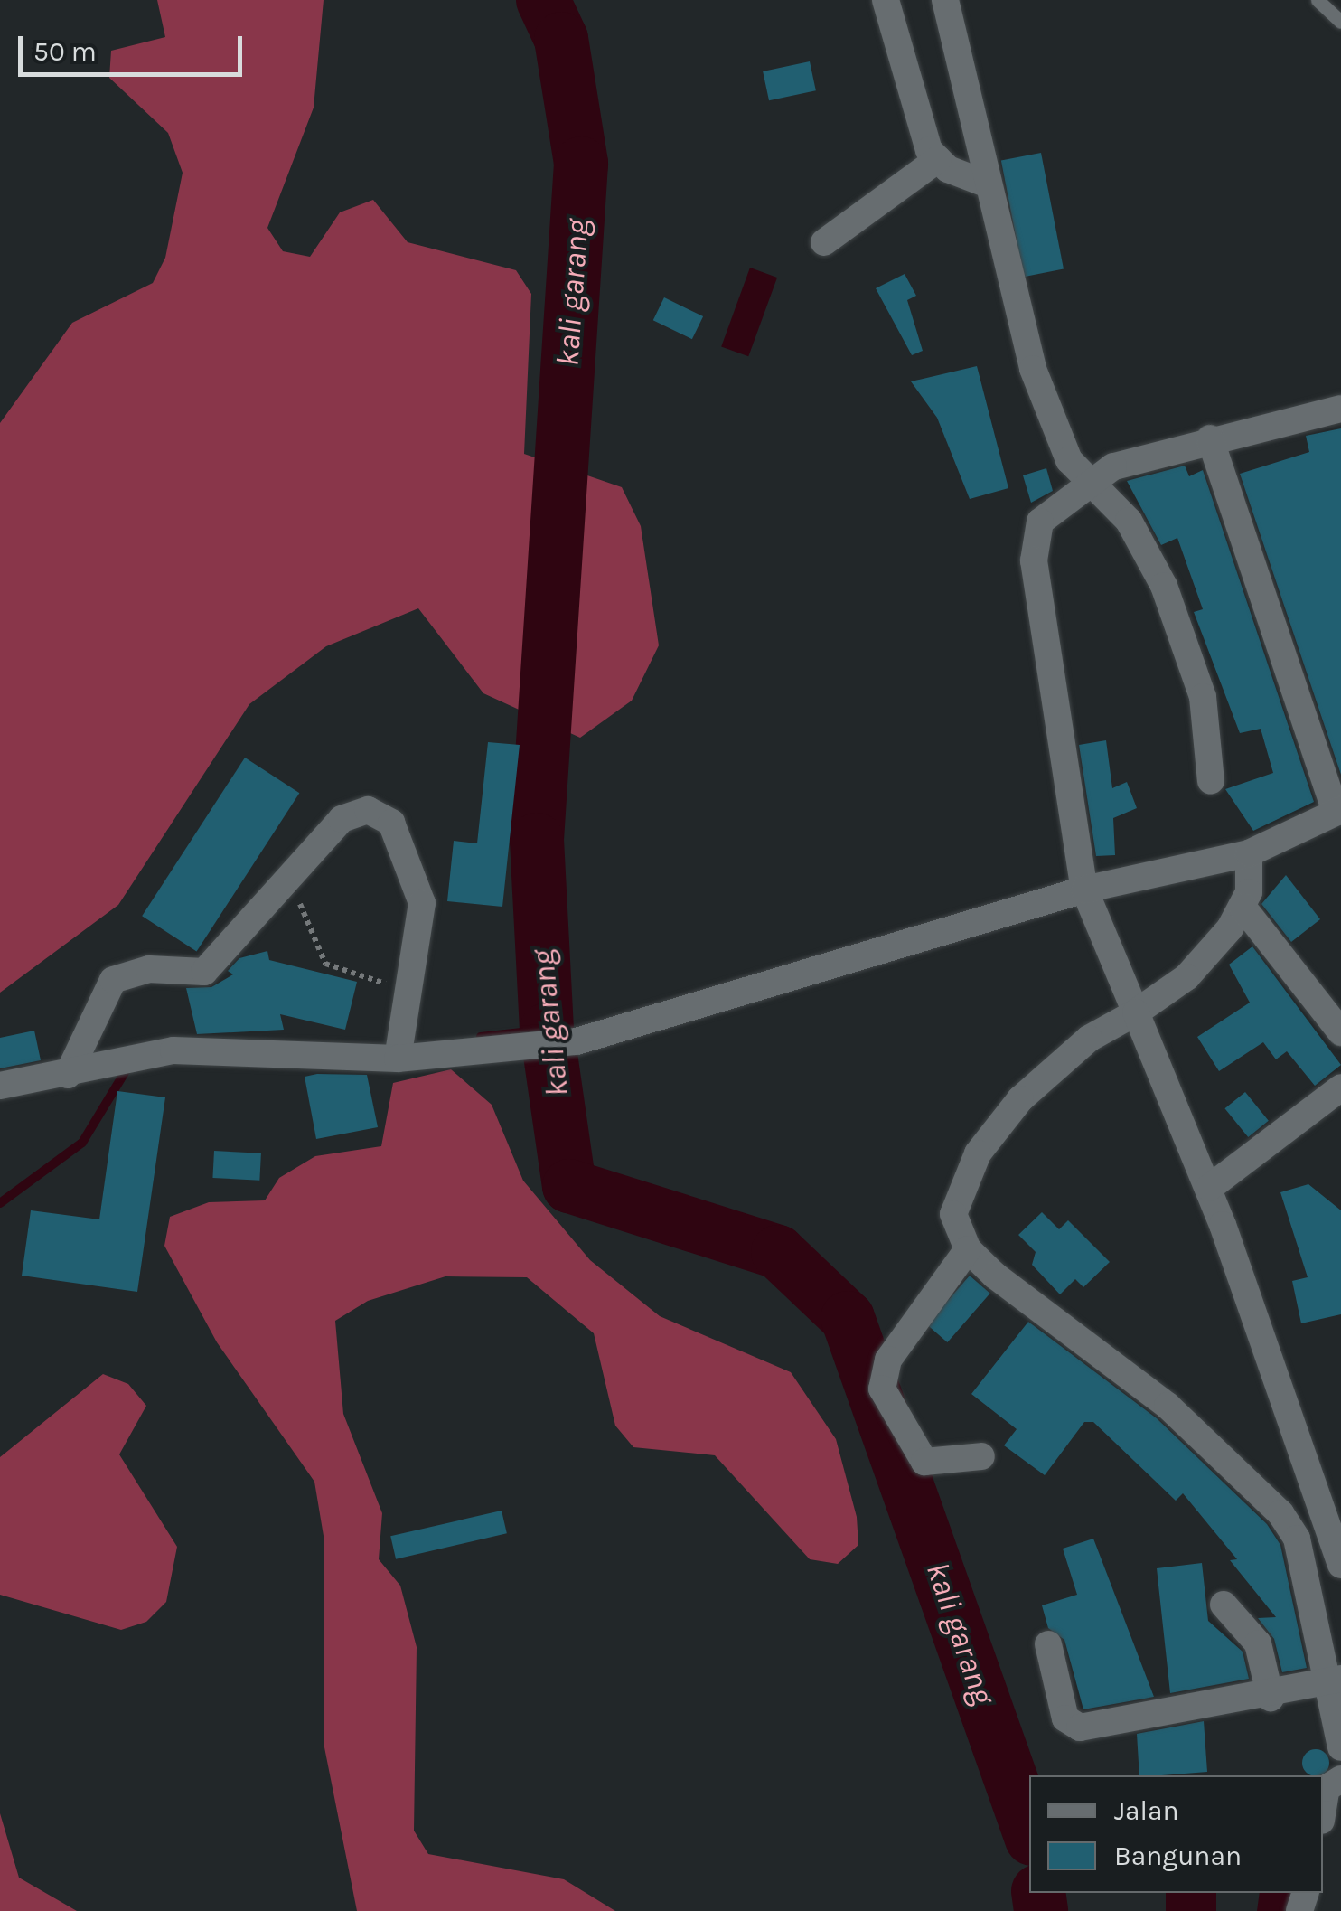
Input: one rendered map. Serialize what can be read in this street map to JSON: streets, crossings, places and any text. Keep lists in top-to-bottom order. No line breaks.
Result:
{"water":["kali garang"],"legend":["Jalan","Bangunan"],"scale_bar":"50 m"}
